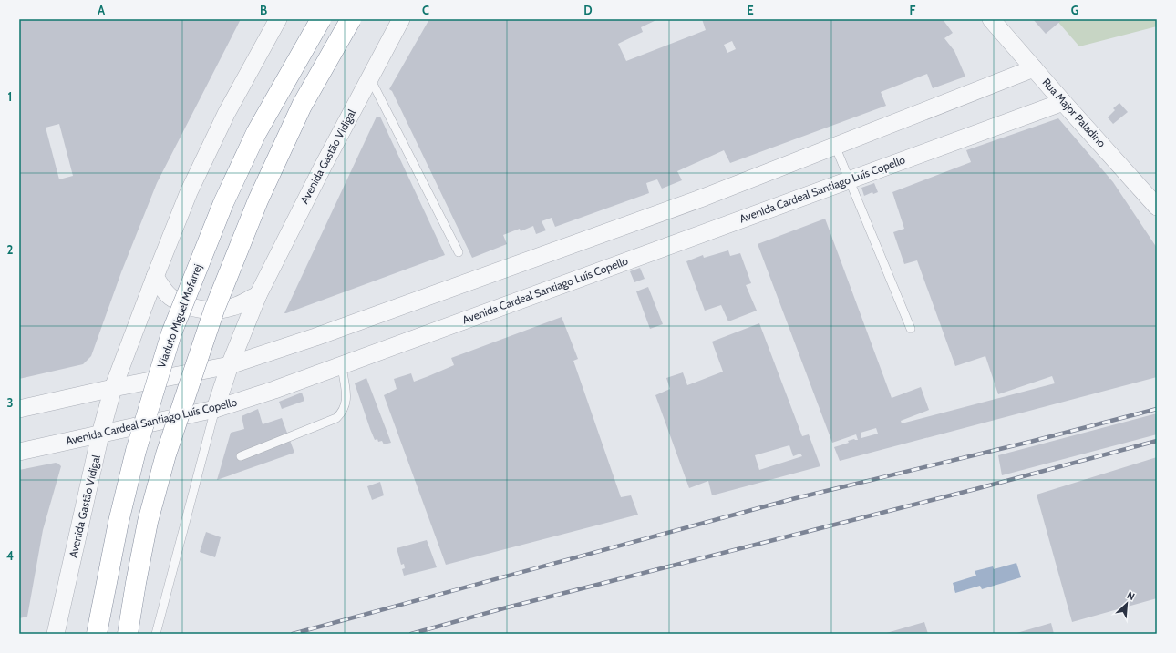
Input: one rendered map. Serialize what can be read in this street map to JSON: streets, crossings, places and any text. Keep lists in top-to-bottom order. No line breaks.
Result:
{"streets":{"highway":["Viaduto Miguel Mofarrej"],"street":["Rua Major Paladino","Avenida Gastão Vidigal","Avenida Cardeal Santiago Luís Copello"]},"crossings":[["Rua Major Paladino","Avenida Cardeal Santiago Luís Copello"],["Avenida Gastão Vidigal","Avenida Cardeal Santiago Luís Copello"]],"north":"top right","grid":{"columns":["A","B","C","D","E","F","G"],"rows":["1","2","3","4"]}}
